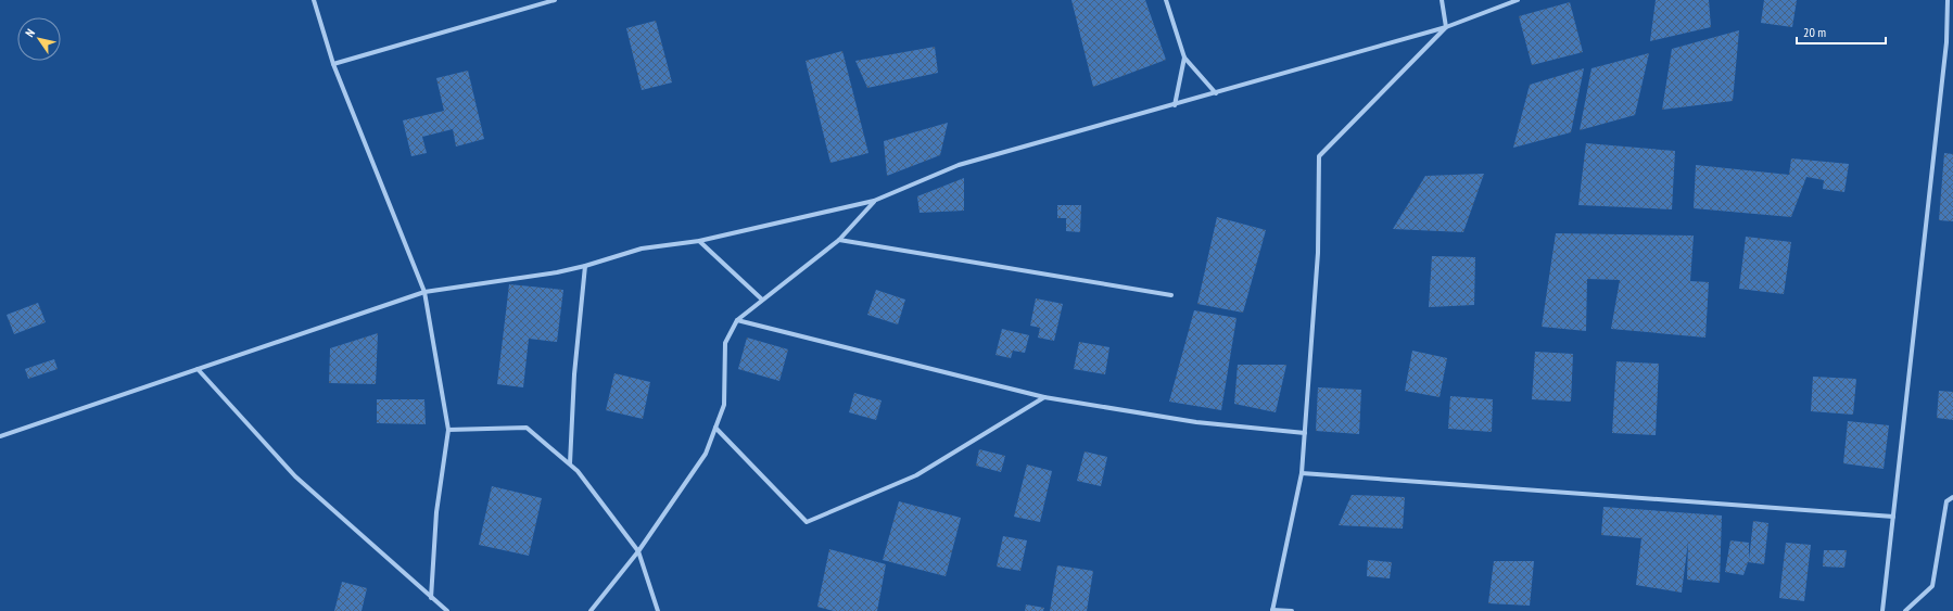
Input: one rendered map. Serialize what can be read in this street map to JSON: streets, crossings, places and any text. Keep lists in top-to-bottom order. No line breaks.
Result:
{"scale_bar":"20 m","north":"top left"}
